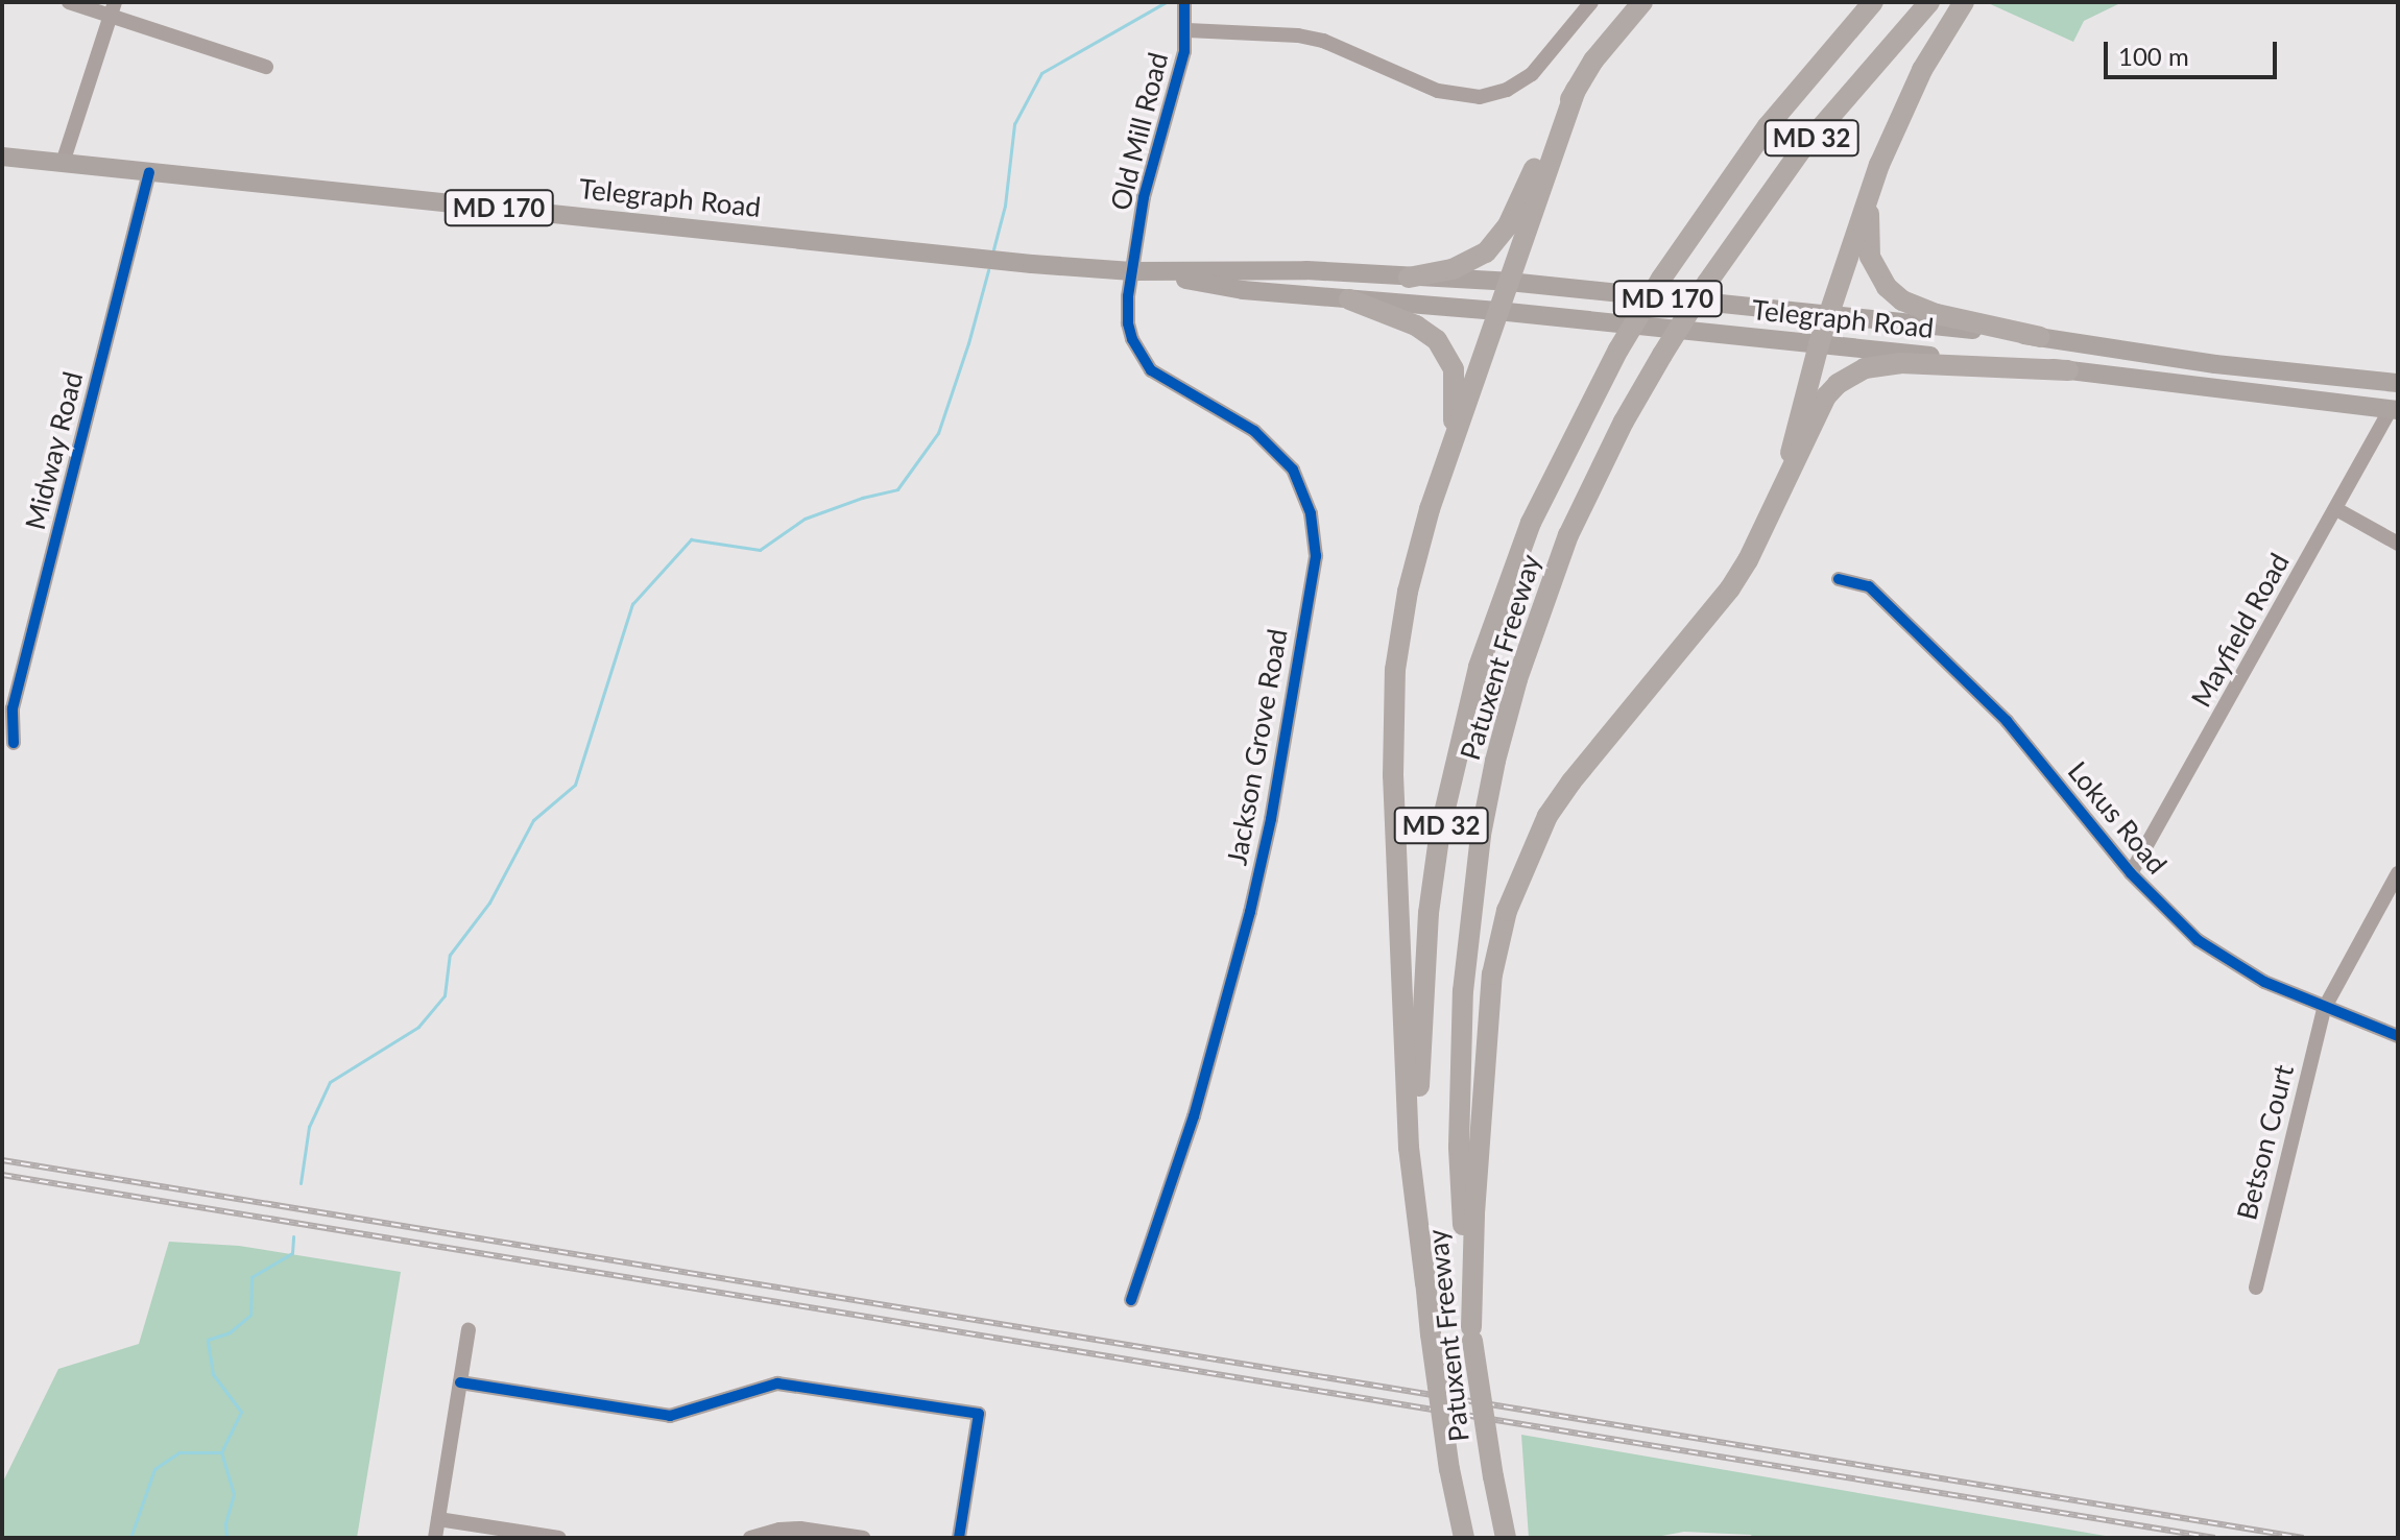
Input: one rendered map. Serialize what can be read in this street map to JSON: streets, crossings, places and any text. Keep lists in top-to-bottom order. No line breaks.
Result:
{"streets":{"highway":["MD 32","Patuxent Freeway"],"main road":["Telegraph Road","MD 170"],"street":["Old Mill Road","Midway Road","Mayfield Road","Jackson Grove Road","Lokus Road","Betson Court"]},"crossings":[["Old Mill Road","Telegraph Road"],["Old Mill Road","Jackson Grove Road"],["Telegraph Road","Midway Road"],["Telegraph Road","Mayfield Road"],["Telegraph Road","Jackson Grove Road"],["Mayfield Road","Lokus Road"],["Lokus Road","Betson Court"]],"scale_bar":"100 m"}
